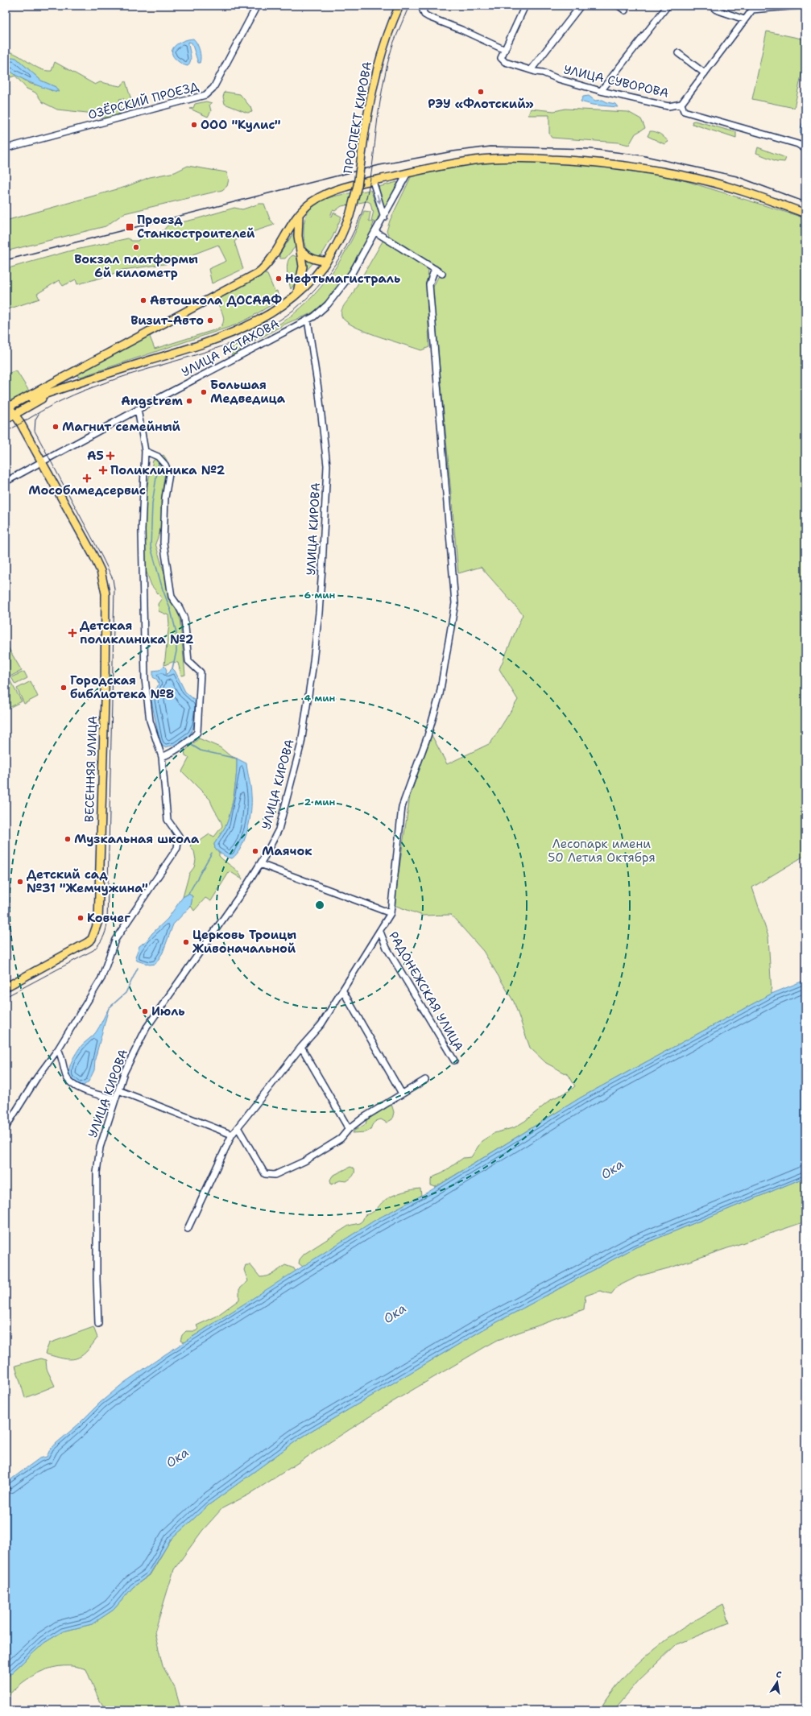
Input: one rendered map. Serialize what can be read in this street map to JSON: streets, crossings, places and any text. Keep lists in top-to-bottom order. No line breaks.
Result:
{"streets":{"main road":["ПРОСПЕКТ КИРОВА","УЛИЦА АСТАХОВА","ВЕСЕННЯЯ УЛИЦА"],"street":["УЛИЦА СУВОРОВА","ОЗЁРСКИЙ ПРОЕЗД","УЛИЦА КИРОВА","РАДОНЕЖСКАЯ УЛИЦА"]},"crossings":[["ПРОСПЕКТ КИРОВА","УЛИЦА АСТАХОВА"],["УЛИЦА АСТАХОВА","УЛИЦА КИРОВА"],["УЛИЦА АСТАХОВА","ВЕСЕННЯЯ УЛИЦА"]],"water":["Ока"],"parks":["Лесопарк имени 50 Летия Октября"],"places":{"other":["РЭУ «Флотский»","ООО \"Кулис\"","Вокзал платформы 6й километр","Нефтьмагистраль","Автошкола ДОСААФ","Визит-Авто","Большая Медведица","Angstrem","Магнит семейный","Городская библиотека №8","Музкальная школа","Маячок","Детский сад №31 \"Жемчужина\"","Ковчег","Церковь Троицы Живоначальной","Июль"],"transit":["Проезд Станкостроителей"],"health":["А5","Поликлиника №2","Мособлмедсервис","Детская поликлиника №2"]},"north":"top","rings":["6 мин","4 мин","2 мин"]}
